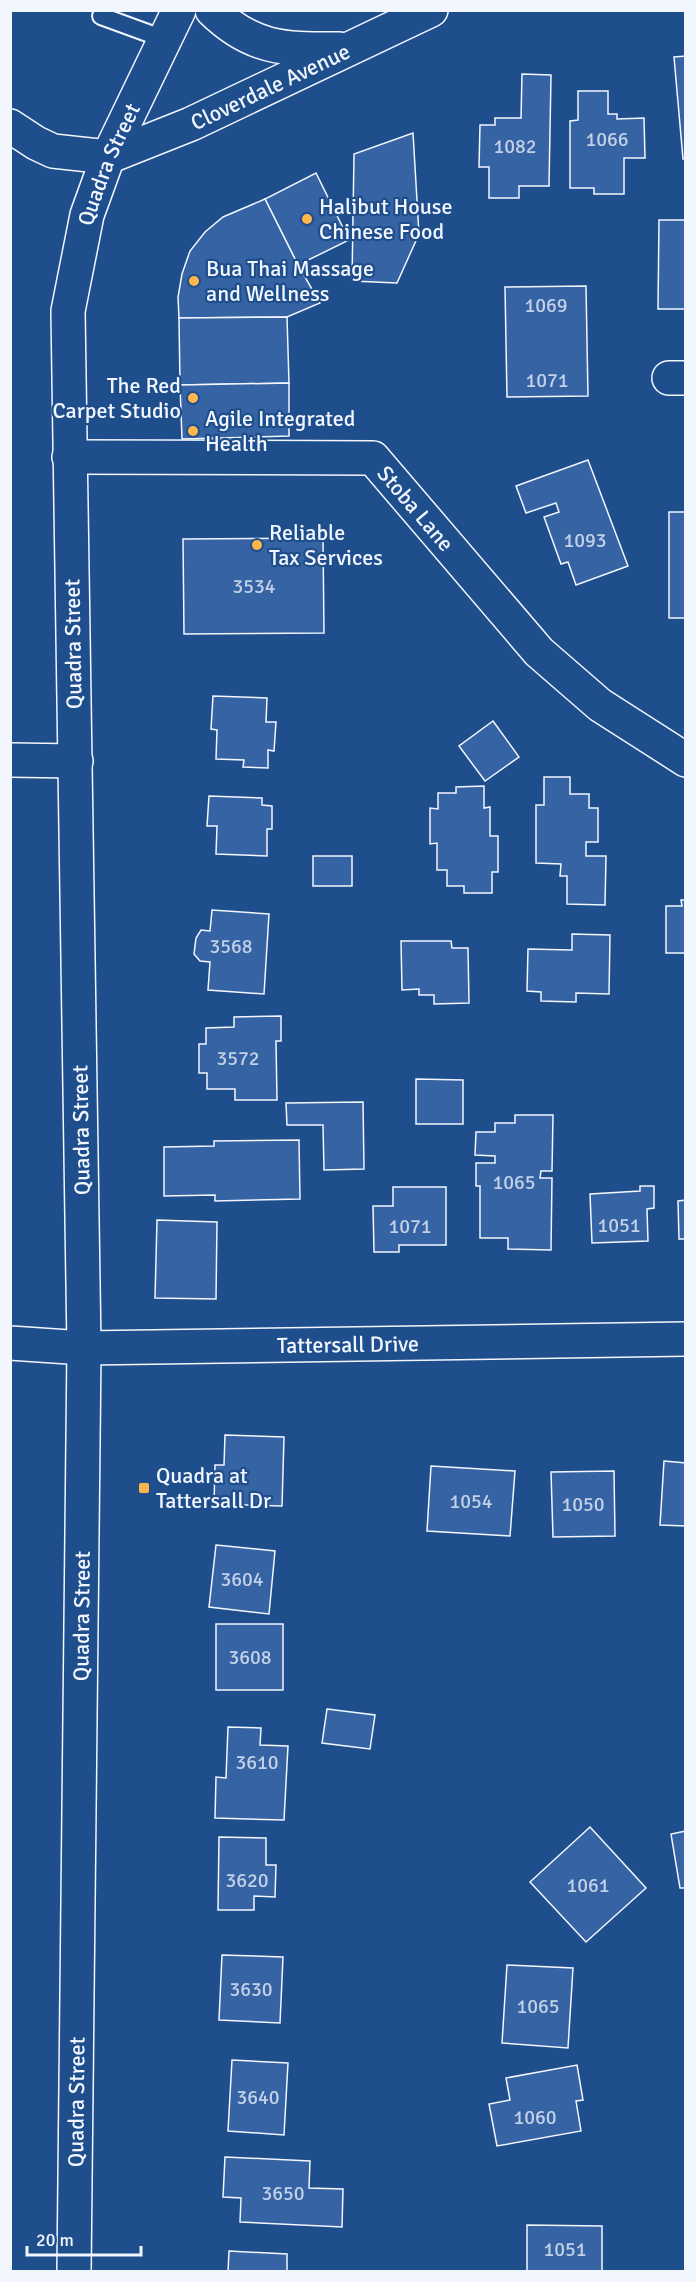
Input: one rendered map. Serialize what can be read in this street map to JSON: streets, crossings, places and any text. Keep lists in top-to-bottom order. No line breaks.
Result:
{"streets":{"main road":["Cloverdale Avenue","Quadra Street","Stoba Lane","Tattersall Drive"]},"crossings":[["Cloverdale Avenue","Quadra Street"],["Quadra Street","Stoba Lane"],["Quadra Street","Tattersall Drive"]],"places":{"other":["Halibut House Chinese Food","Bua Thai Massage and Wellness","The Red Carpet Studio","Agile Integrated Health","Reliable Tax Services"],"transit":["Quadra at Tattersall Dr"]},"house_numbers":["1066","1082","1069","1071","1093","3534","3568","3572","1065","1051","1071","1054","1050","3604","3608","3610","3620","1061","3630","1065","3640","1060","3650","1051"],"scale_bar":"20 m"}
